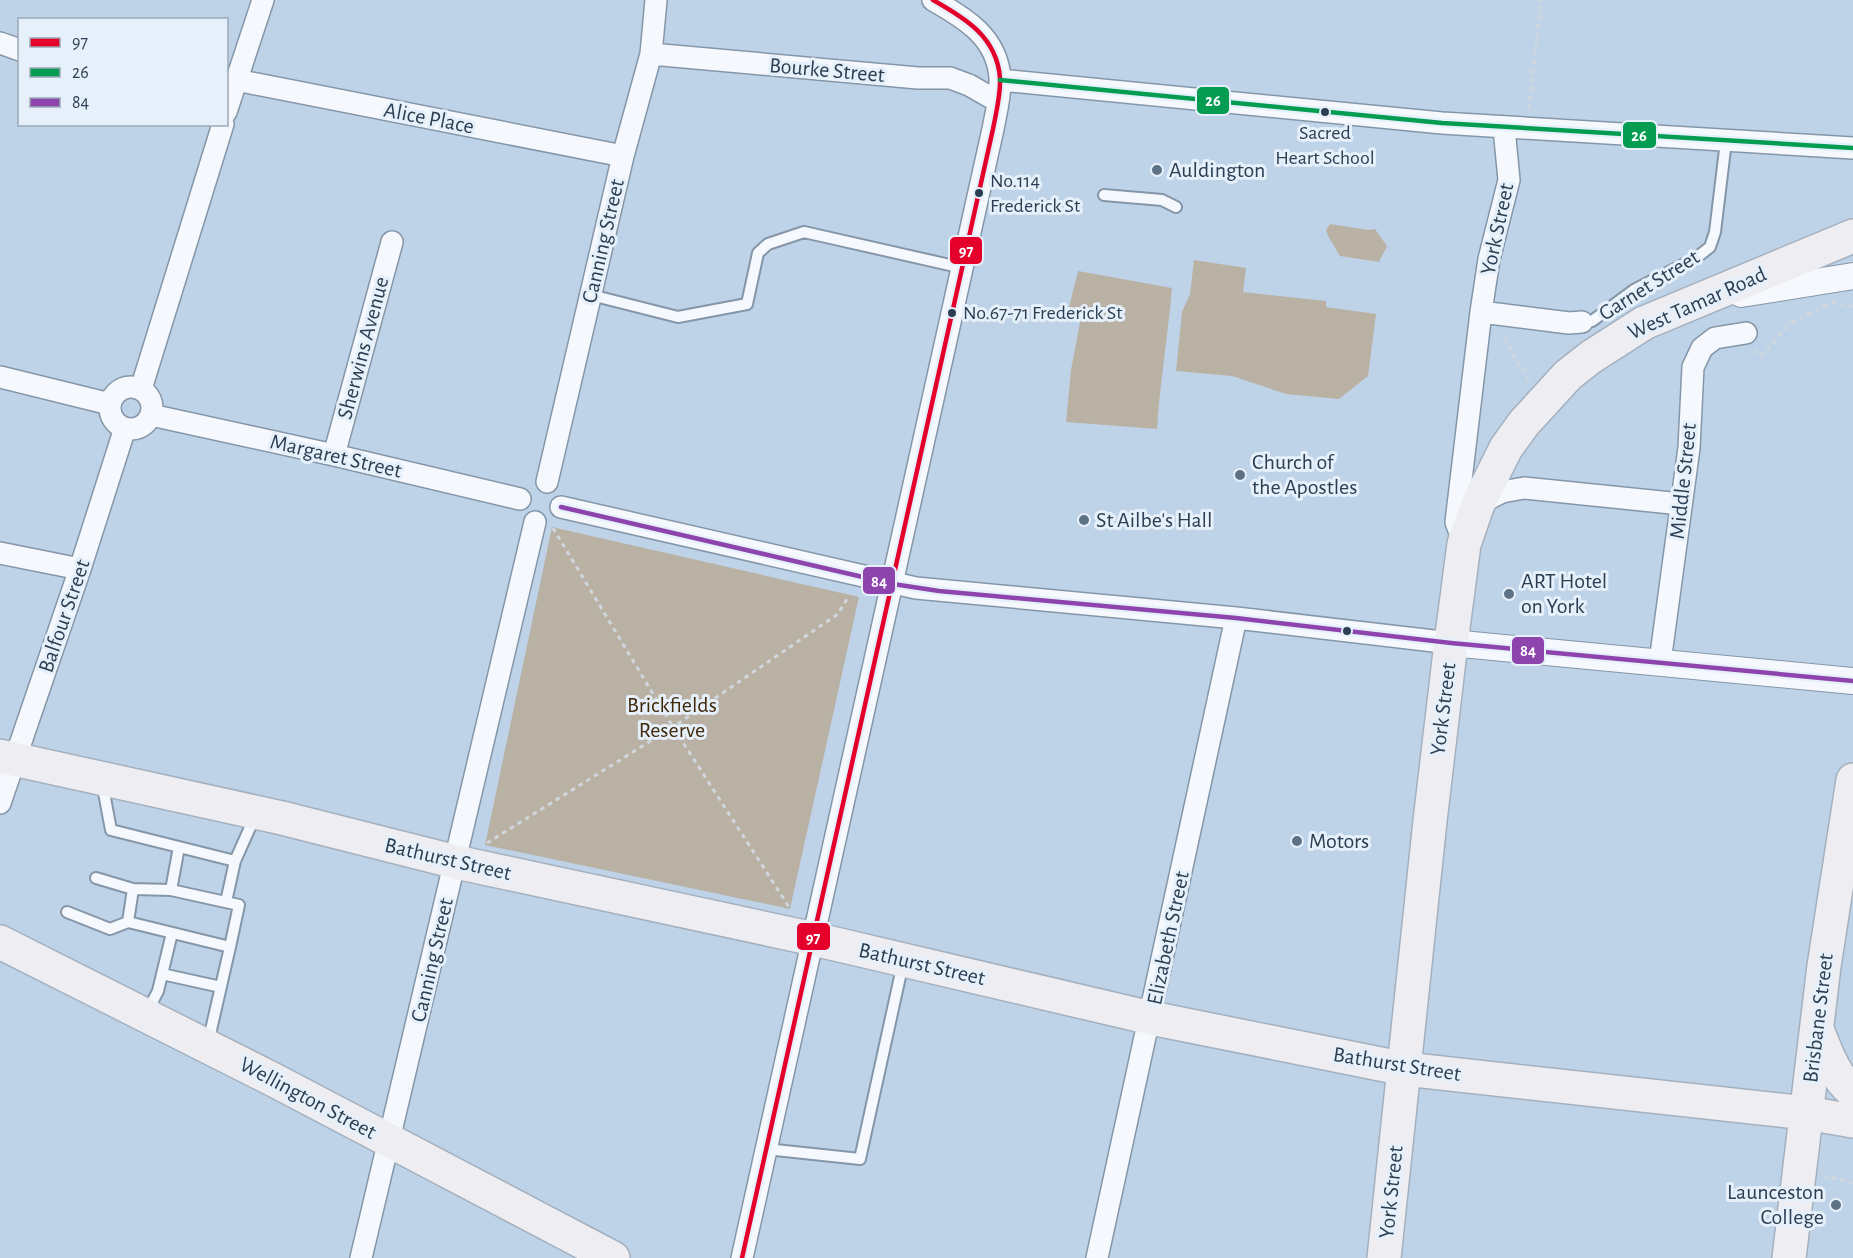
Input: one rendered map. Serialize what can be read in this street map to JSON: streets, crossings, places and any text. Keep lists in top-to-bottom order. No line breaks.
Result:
{"streets":{"highway":["York Street","West Tamar Road","Bathurst Street","Brisbane Street","Wellington Street"],"street":["Bourke Street","Alice Place","Canning Street","Garnet Street","Sherwins Avenue","Margaret Street","Middle Street","Balfour Street","Elizabeth Street"]},"crossings":[["Bourke Street","Canning Street"],["Alice Place","Canning Street"],["York Street","Garnet Street"],["York Street","West Tamar Road"],["York Street","Bathurst Street"],["Canning Street","Margaret Street"],["Canning Street","Bathurst Street"],["Canning Street","Wellington Street"],["Sherwins Avenue","Margaret Street"],["Margaret Street","Balfour Street"],["Balfour Street","Bathurst Street"],["Bathurst Street","Elizabeth Street"],["Bathurst Street","Brisbane Street"]],"parks":["Brickfields Reserve"],"places":["Sacred Heart School","Auldington","No.114 Frederick St","No.67-71 Frederick St","Church of the Apostles","St Ailbe's Hall","ART Hotel on York","Motors","Launceston College"],"lines":["transit line 97","transit line 26","transit line 84"],"legend":["97","26","84"]}
